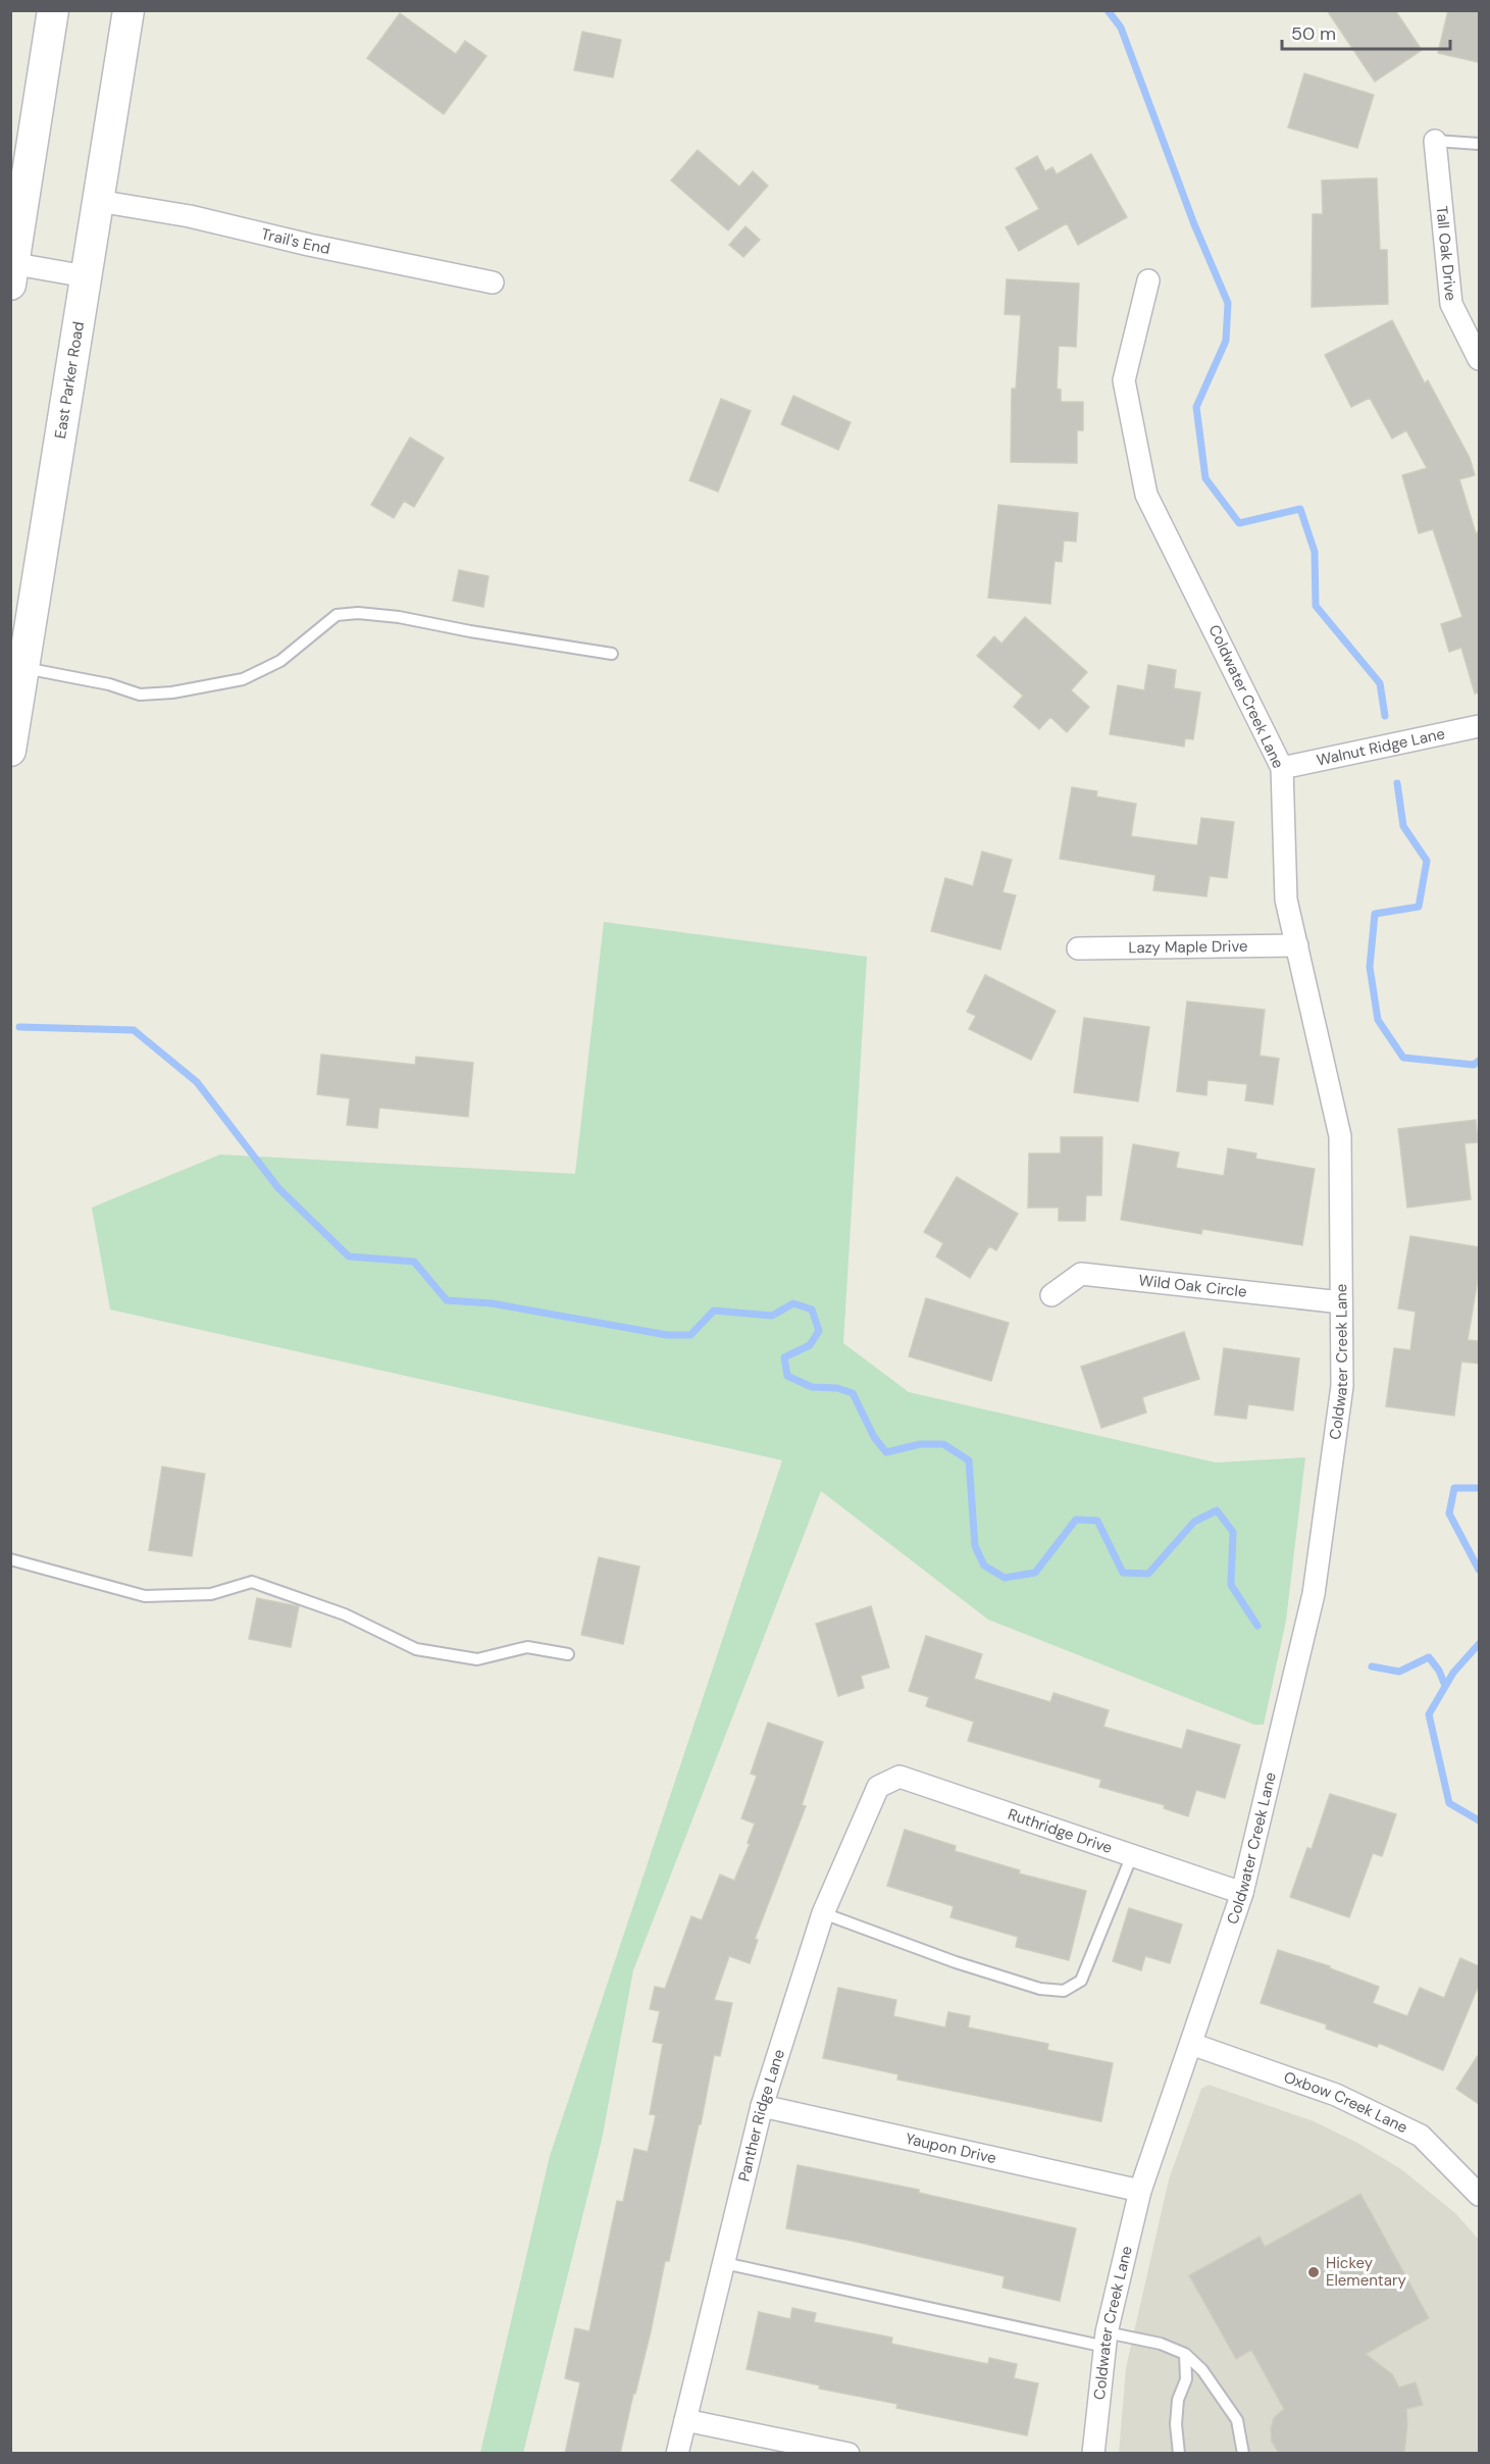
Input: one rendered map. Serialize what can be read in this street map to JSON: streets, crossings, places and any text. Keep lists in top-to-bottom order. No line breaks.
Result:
{"streets":{"main road":["East Parker Road"],"street":["Trail's End","Tall Oak Drive","Coldwater Creek Lane","Walnut Ridge Lane","Lazy Maple Drive","Wild Oak Circle","Ruthridge Drive","Oxbow Creek Lane","Panther Ridge Lane","Yaupon Drive"]},"crossings":[["Trail's End","East Parker Road"],["Coldwater Creek Lane","Walnut Ridge Lane"],["Coldwater Creek Lane","Lazy Maple Drive"],["Coldwater Creek Lane","Wild Oak Circle"],["Coldwater Creek Lane","Ruthridge Drive"],["Coldwater Creek Lane","Oxbow Creek Lane"],["Coldwater Creek Lane","Yaupon Drive"],["Ruthridge Drive","Panther Ridge Lane"],["Panther Ridge Lane","Yaupon Drive"]],"places":["Hickey Elementary"],"scale_bar":"50 m"}
